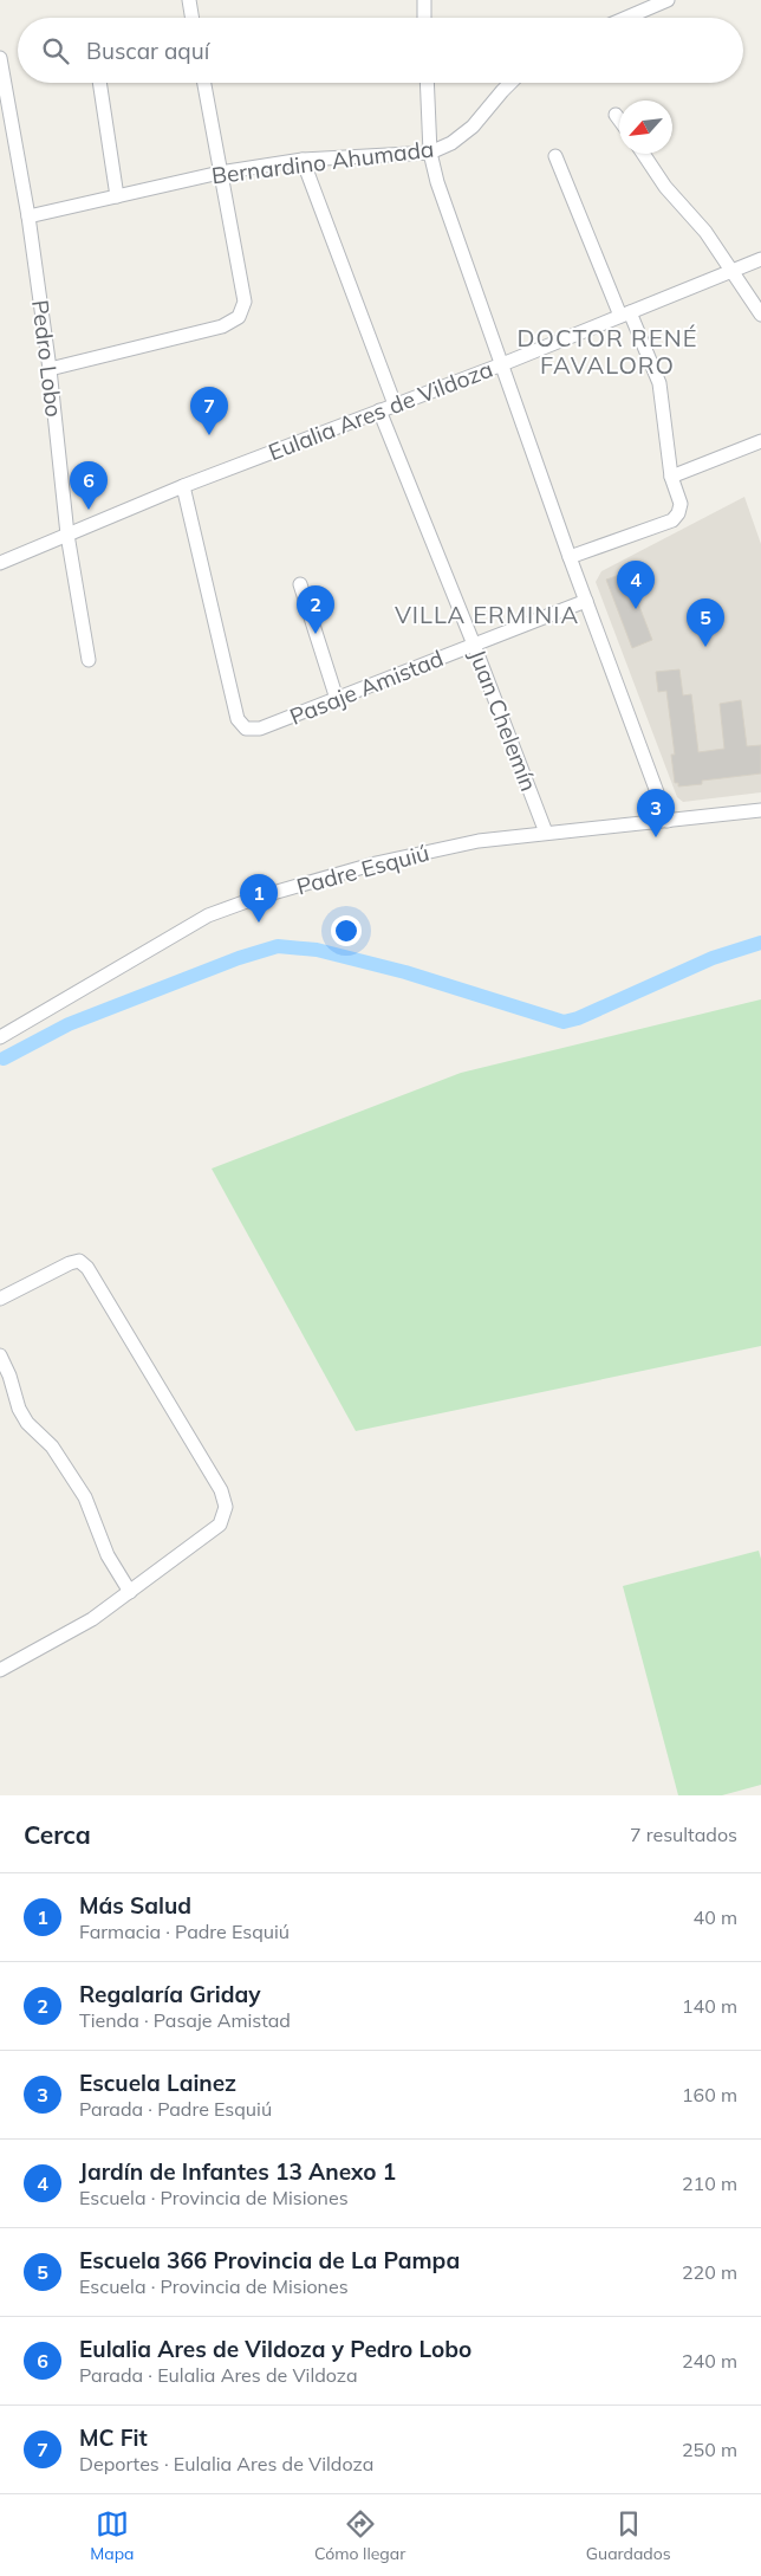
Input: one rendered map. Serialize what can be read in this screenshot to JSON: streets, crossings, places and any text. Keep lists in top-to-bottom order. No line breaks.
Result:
{"streets":{"street":["Bernardino Ahumada","Pedro Lobo","Eulalia Ares de Vildoza","Pasaje Amistad","Juan Chelemín","Padre Esquiú"]},"crossings":[["Bernardino Ahumada","Pedro Lobo"],["Pedro Lobo","Eulalia Ares de Vildoza"],["Eulalia Ares de Vildoza","Pasaje Amistad"],["Eulalia Ares de Vildoza","Juan Chelemín"],["Pasaje Amistad","Juan Chelemín"],["Juan Chelemín","Padre Esquiú"]],"districts":["DOCTOR RENÉ FAVALORO","VILLA ERMINIA"],"north":"bottom left","page":{"search":"Buscar aquí","pins":["7","6","4","2","5","3","1"],"heading":["Cerca","7 resultados"],"list":[{"mark":"1","name":"Más Salud","note":"Farmacia · Padre Esquiú","value":"40 m"},{"mark":"2","name":"Regalaría Griday","note":"Tienda · Pasaje Amistad","value":"140 m"},{"mark":"3","name":"Escuela Lainez","note":"Parada · Padre Esquiú","value":"160 m"},{"mark":"4","name":"Jardín de Infantes 13 Anexo 1","note":"Escuela · Provincia de Misiones","value":"210 m"},{"mark":"5","name":"Escuela 366 Provincia de La Pampa","note":"Escuela · Provincia de Misiones","value":"220 m"},{"mark":"6","name":"Eulalia Ares de Vildoza y Pedro Lobo","note":"Parada · Eulalia Ares de Vildoza","value":"240 m"},{"mark":"7","name":"MC Fit","note":"Deportes · Eulalia Ares de Vildoza","value":"250 m"}],"nav":["Mapa","Cómo llegar","Guardados"]}}
